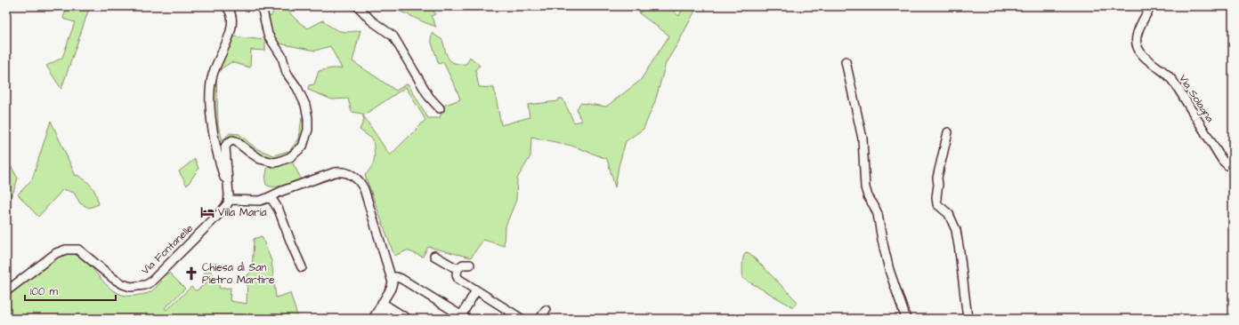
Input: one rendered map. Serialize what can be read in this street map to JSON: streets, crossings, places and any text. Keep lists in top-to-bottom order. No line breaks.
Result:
{"streets":{"street":["Via Solagna","Via Fontanelle"]},"places":{"hotel":["Villa Maria"],"church":["Chiesa di San Pietro Martire"]},"scale_bar":"100 m"}
